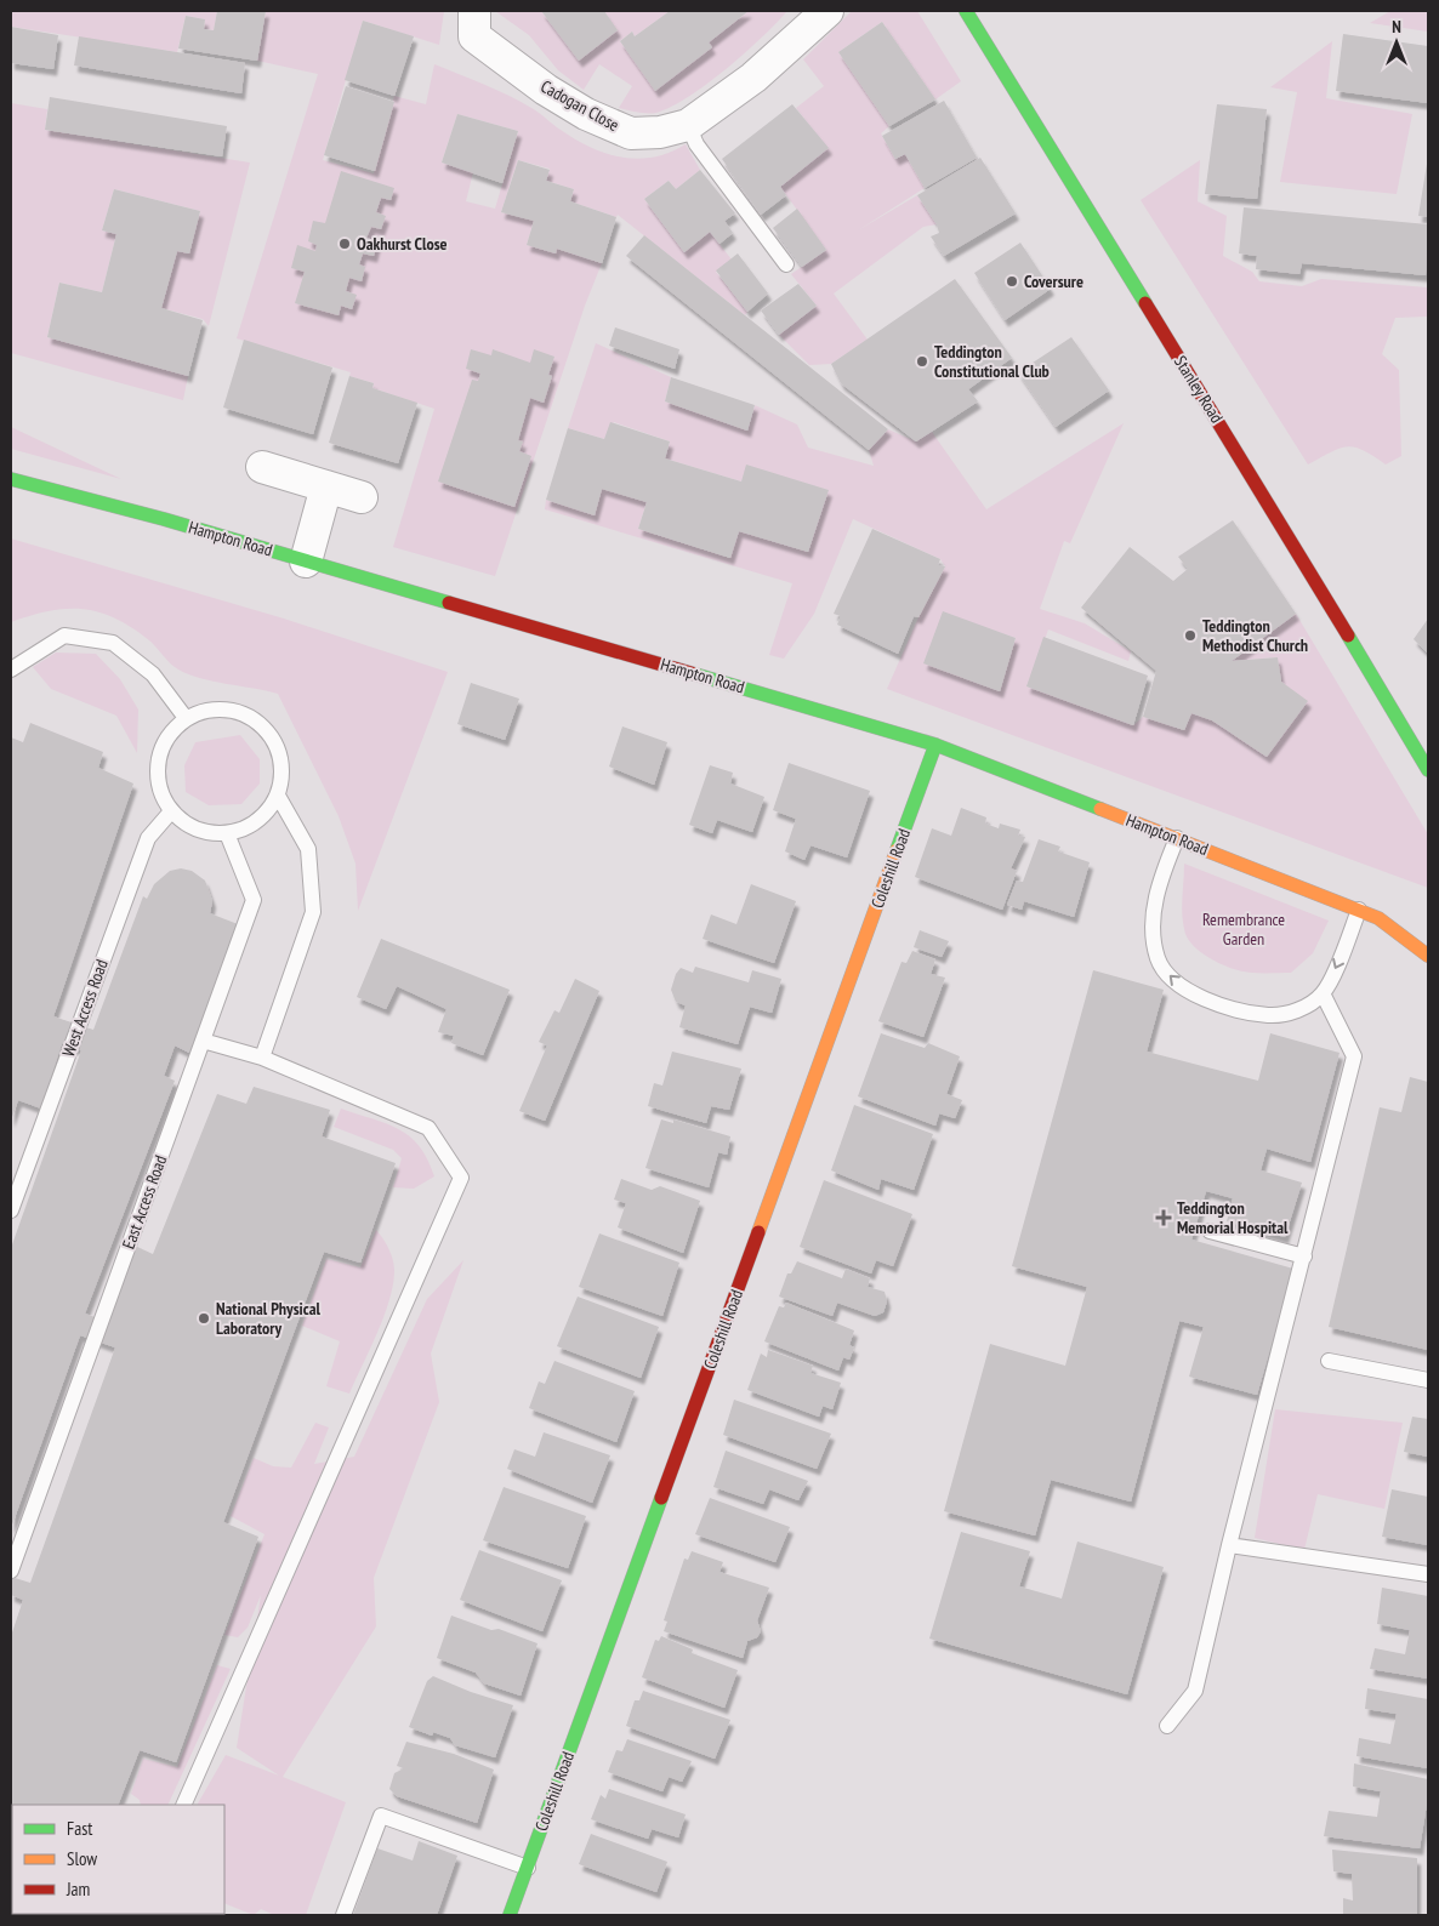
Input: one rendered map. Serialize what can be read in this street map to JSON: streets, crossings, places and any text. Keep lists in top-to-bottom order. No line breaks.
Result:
{"streets":{"main road":["Stanley Road","Hampton Road","Coleshill Road"],"street":["Cadogan Close"],"lane":["West Access Road","East Access Road"]},"crossings":[["Hampton Road","Coleshill Road"],["West Access Road","East Access Road"]],"parks":["Remembrance Garden"],"places":{"other":["Oakhurst Close","Coversure","Teddington Constitutional Club","Teddington Methodist Church","National Physical Laboratory"],"health":["Teddington Memorial Hospital"]},"legend":["Fast","Slow","Jam"],"north":"top"}
